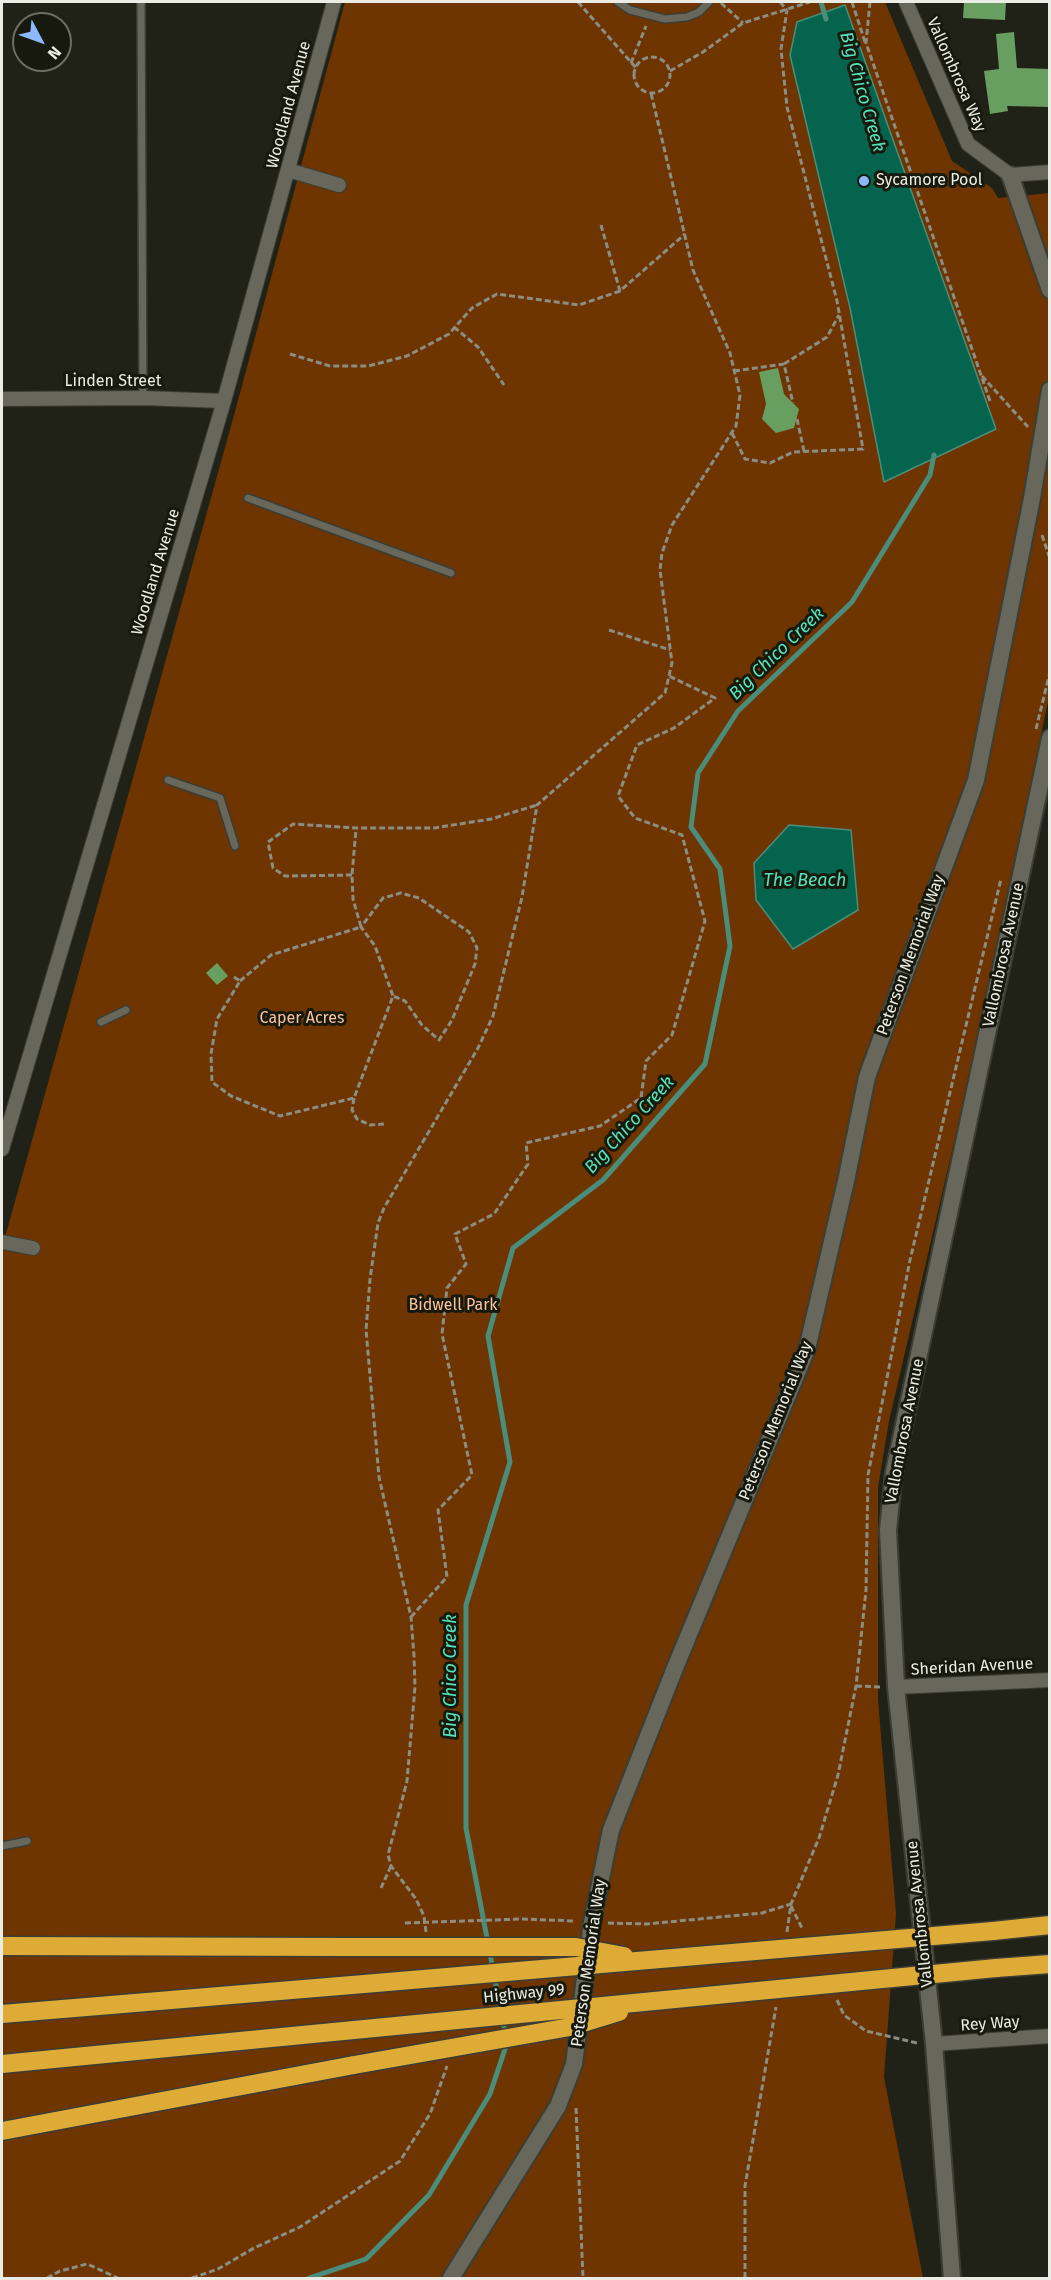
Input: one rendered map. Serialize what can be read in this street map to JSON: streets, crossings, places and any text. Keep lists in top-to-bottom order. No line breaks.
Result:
{"streets":{"highway":["Highway 99"],"street":["Vallombrosa Way","Woodland Avenue","Linden Street","Peterson Memorial Way","Vallombrosa Avenue","Sheridan Avenue","Rey Way"]},"crossings":[["Woodland Avenue","Linden Street"],["Vallombrosa Avenue","Sheridan Avenue"],["Vallombrosa Avenue","Rey Way"]],"water":["Big Chico Creek","The Beach"],"parks":["Caper Acres","Bidwell Park"],"places":["Sycamore Pool"],"north":"bottom right"}
